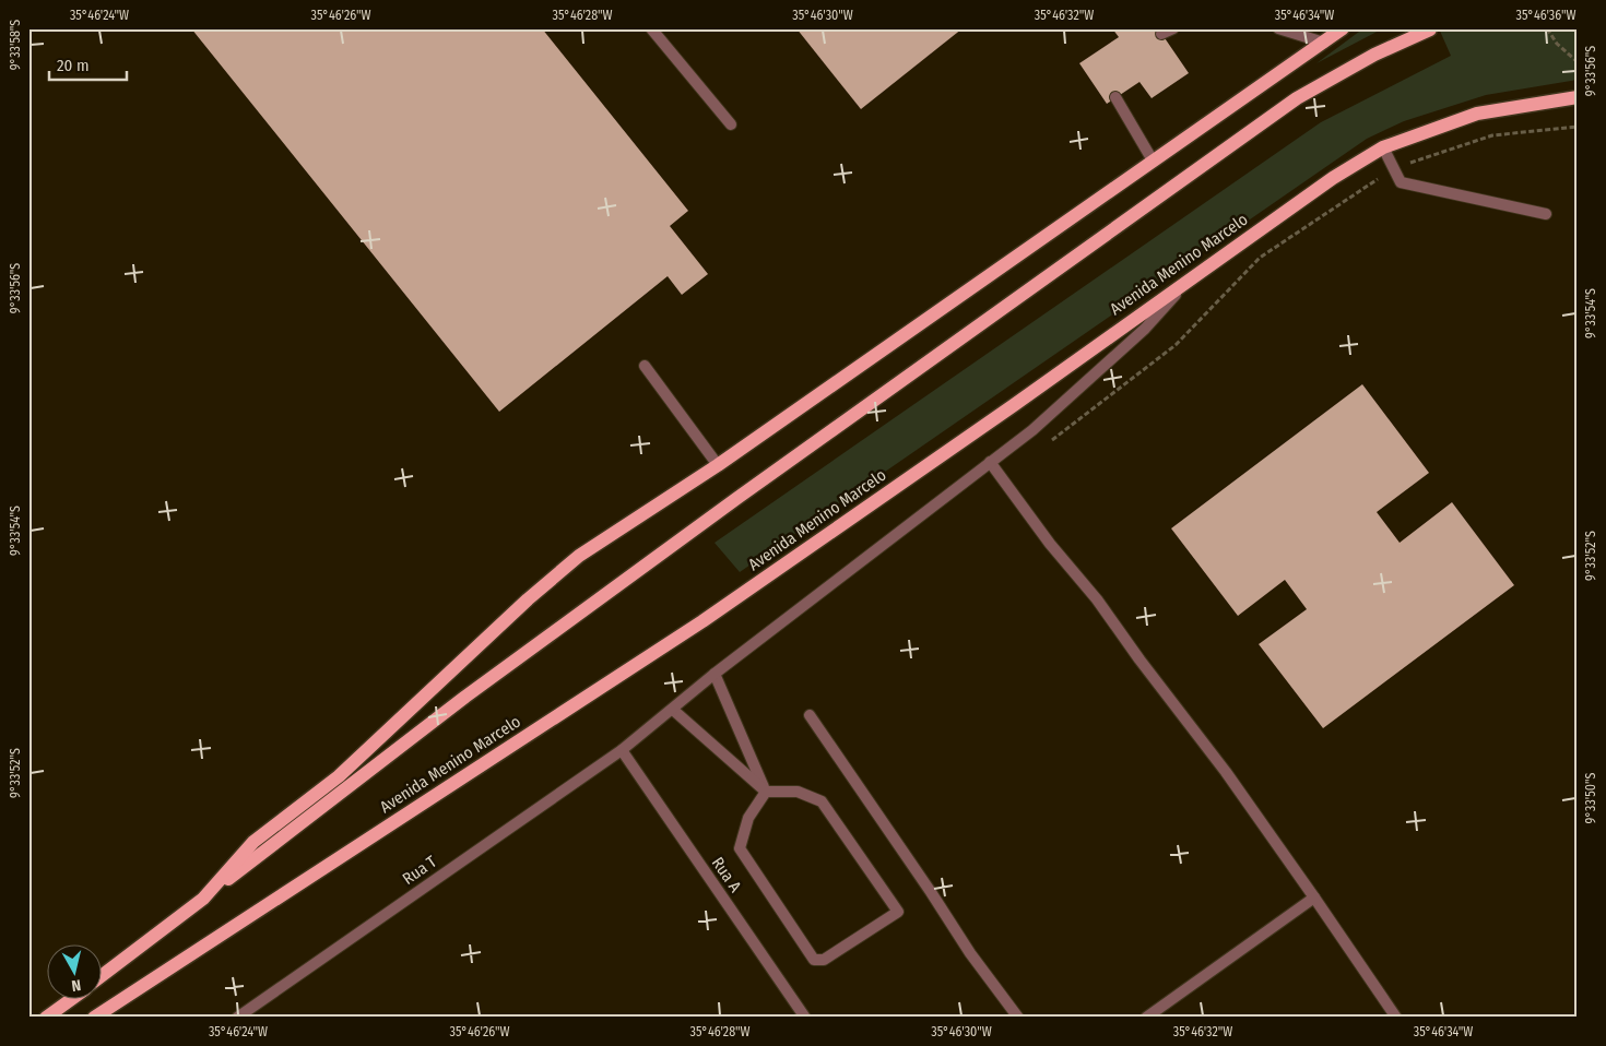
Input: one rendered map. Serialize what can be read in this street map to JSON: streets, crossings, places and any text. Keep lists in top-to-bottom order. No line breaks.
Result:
{"streets":{"main road":["Avenida Menino Marcelo"],"street":["Rua T","Rua A"]},"crossings":[["Avenida Menino Marcelo","Rua T"],["Rua T","Rua A"]],"scale_bar":"20 m","north":"bottom","coordinates":["35°46'24\"W","35°46'26\"W","35°46'28\"W","35°46'30\"W","35°46'32\"W","35°46'34\"W","35°46'36\"W","9°33'58\"S","9°33'56\"S","9°33'54\"S","9°33'52\"S","9°33'50\"S"]}
